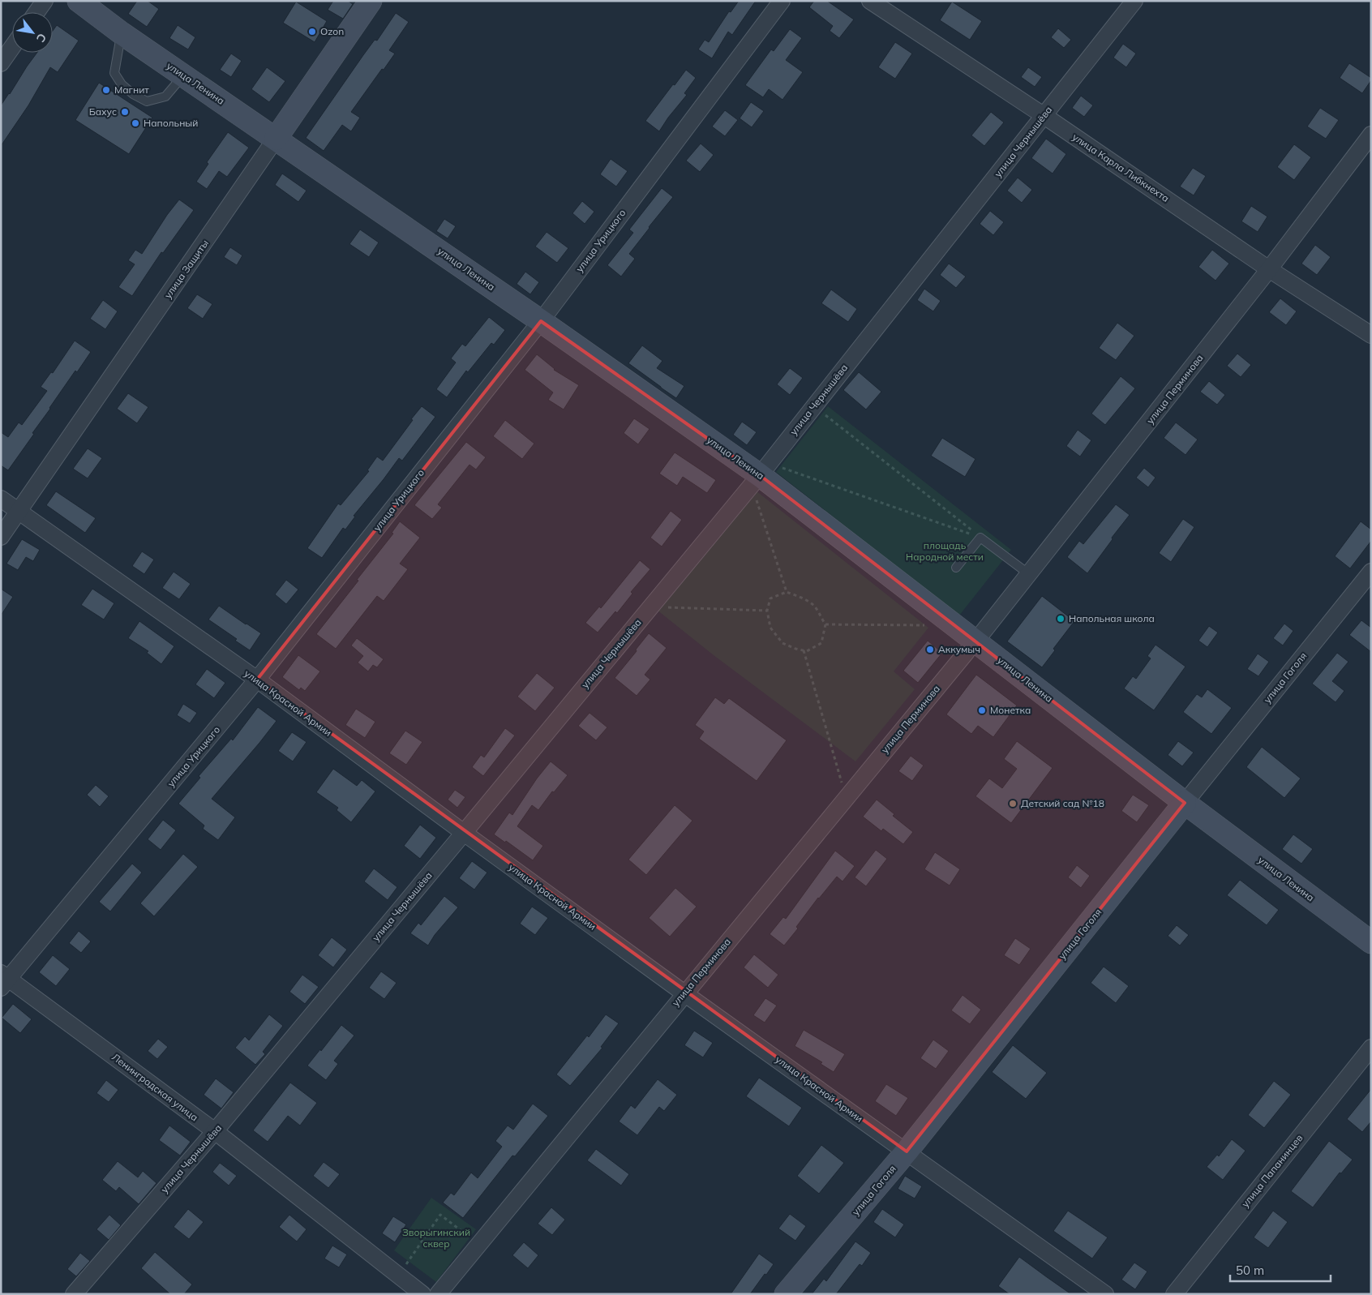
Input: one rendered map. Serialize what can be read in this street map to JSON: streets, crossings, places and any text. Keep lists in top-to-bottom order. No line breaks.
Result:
{"streets":{"street":["улица Ленина","улица Чернышёва","улица Карла Либкнехта","улица Урицкого","улица Защиты","улица Перминова","улица Гоголя","улица Красной Армии","Ленинградская улица","улица Папанинцев"]},"crossings":[["улица Ленина","улица Чернышёва"],["улица Ленина","улица Урицкого"],["улица Ленина","улица Защиты"],["улица Ленина","улица Перминова"],["улица Ленина","улица Гоголя"],["улица Чернышёва","улица Карла Либкнехта"],["улица Чернышёва","улица Красной Армии"],["улица Чернышёва","Ленинградская улица"],["улица Карла Либкнехта","улица Перминова"],["улица Урицкого","улица Красной Армии"],["улица Урицкого","Ленинградская улица"],["улица Защиты","улица Красной Армии"],["улица Перминова","улица Красной Армии"],["улица Гоголя","улица Красной Армии"]],"parks":["площадь Народной мести","Зворыгинский сквер"],"places":["Ozon","Магнит","Бахус","Напольный","Напольная школа","Аккумыч","Монетка","Детский сад №18"],"scale_bar":"50 m","north":"bottom right"}
